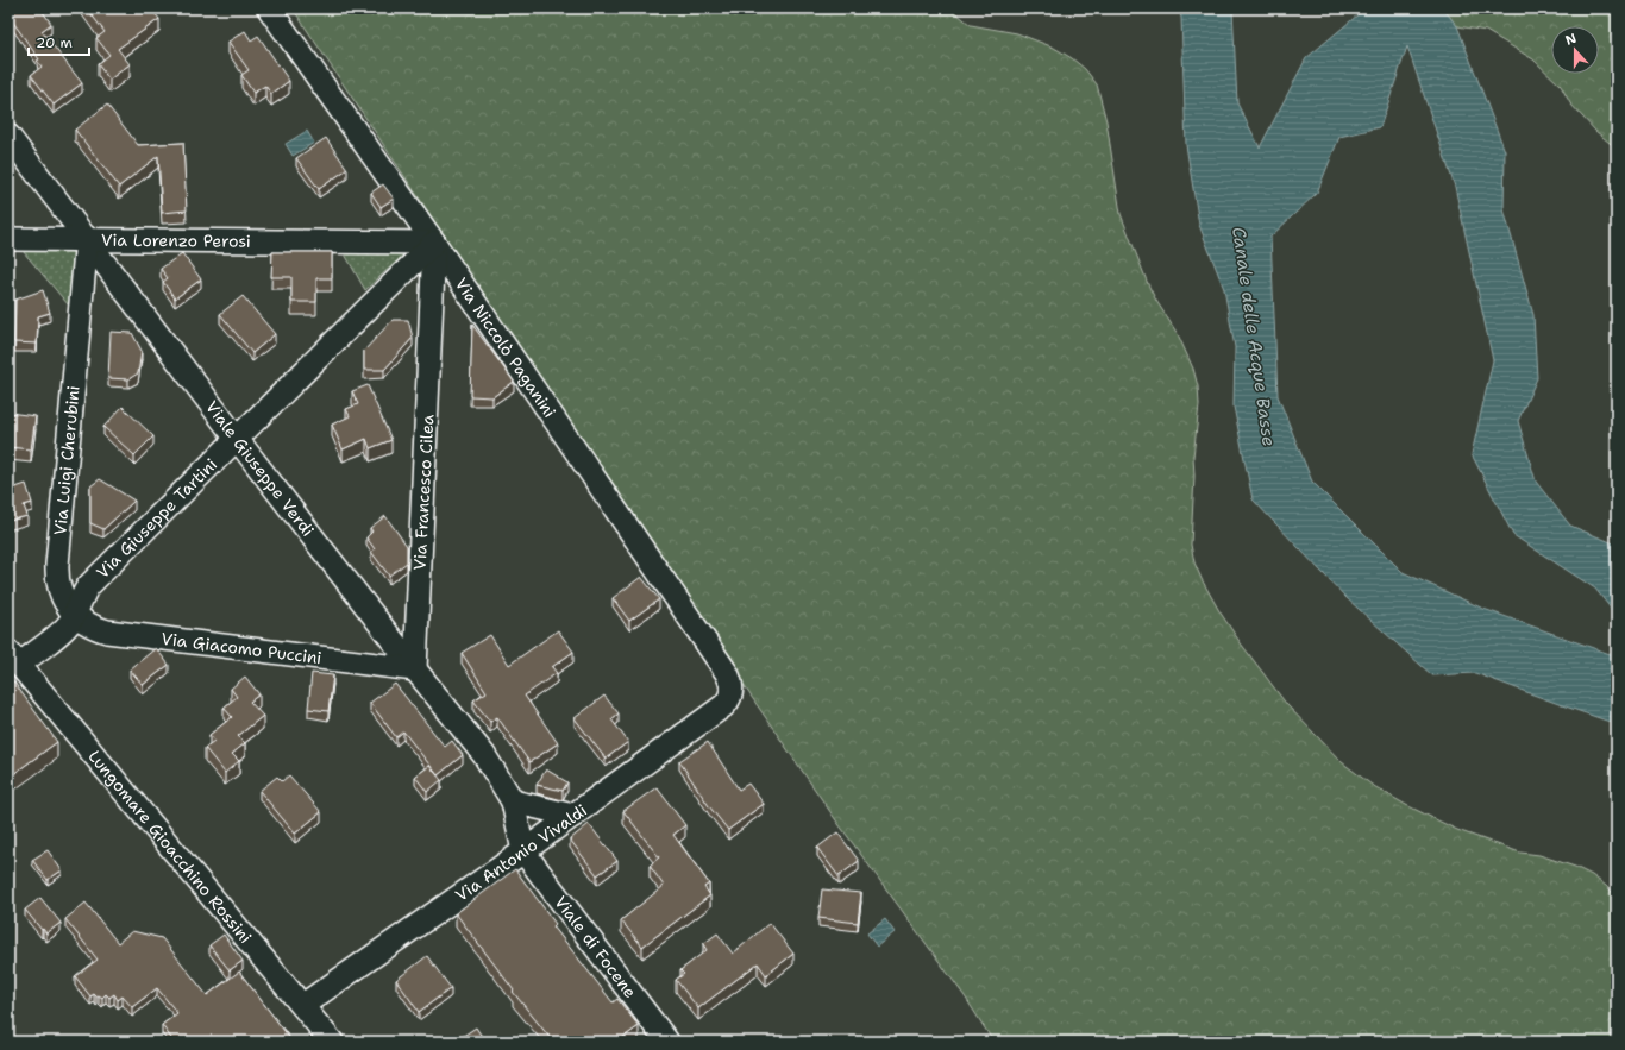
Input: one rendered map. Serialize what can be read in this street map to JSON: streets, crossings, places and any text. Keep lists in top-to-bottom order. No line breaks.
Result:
{"streets":{"street":["Via Lorenzo Perosi","Via Niccolò Paganini","Via Luigi Cherubini","Viale Giuseppe Verdi","Via Francesco Cilea","Via Giuseppe Tartini","Via Giacomo Puccini","Lungomare Gioacchino Rossini","Via Antonio Vivaldi","Viale di Focene"]},"crossings":[["Via Lorenzo Perosi","Via Niccolò Paganini"],["Via Lorenzo Perosi","Via Luigi Cherubini"],["Via Lorenzo Perosi","Viale Giuseppe Verdi"],["Via Lorenzo Perosi","Via Francesco Cilea"],["Via Lorenzo Perosi","Via Giuseppe Tartini"],["Via Niccolò Paganini","Via Francesco Cilea"],["Via Niccolò Paganini","Via Giuseppe Tartini"],["Via Niccolò Paganini","Via Antonio Vivaldi"],["Via Luigi Cherubini","Viale Giuseppe Verdi"],["Via Luigi Cherubini","Via Giuseppe Tartini"],["Via Luigi Cherubini","Via Giacomo Puccini"],["Viale Giuseppe Verdi","Via Francesco Cilea"],["Viale Giuseppe Verdi","Via Giuseppe Tartini"],["Viale Giuseppe Verdi","Via Giacomo Puccini"],["Viale Giuseppe Verdi","Via Antonio Vivaldi"],["Viale Giuseppe Verdi","Viale di Focene"],["Via Francesco Cilea","Via Giuseppe Tartini"],["Via Francesco Cilea","Via Giacomo Puccini"],["Via Giuseppe Tartini","Via Giacomo Puccini"],["Via Giuseppe Tartini","Lungomare Gioacchino Rossini"],["Lungomare Gioacchino Rossini","Via Antonio Vivaldi"],["Via Antonio Vivaldi","Viale di Focene"]],"water":["Canale delle Acque Basse"],"scale_bar":"20 m","north":"top"}
